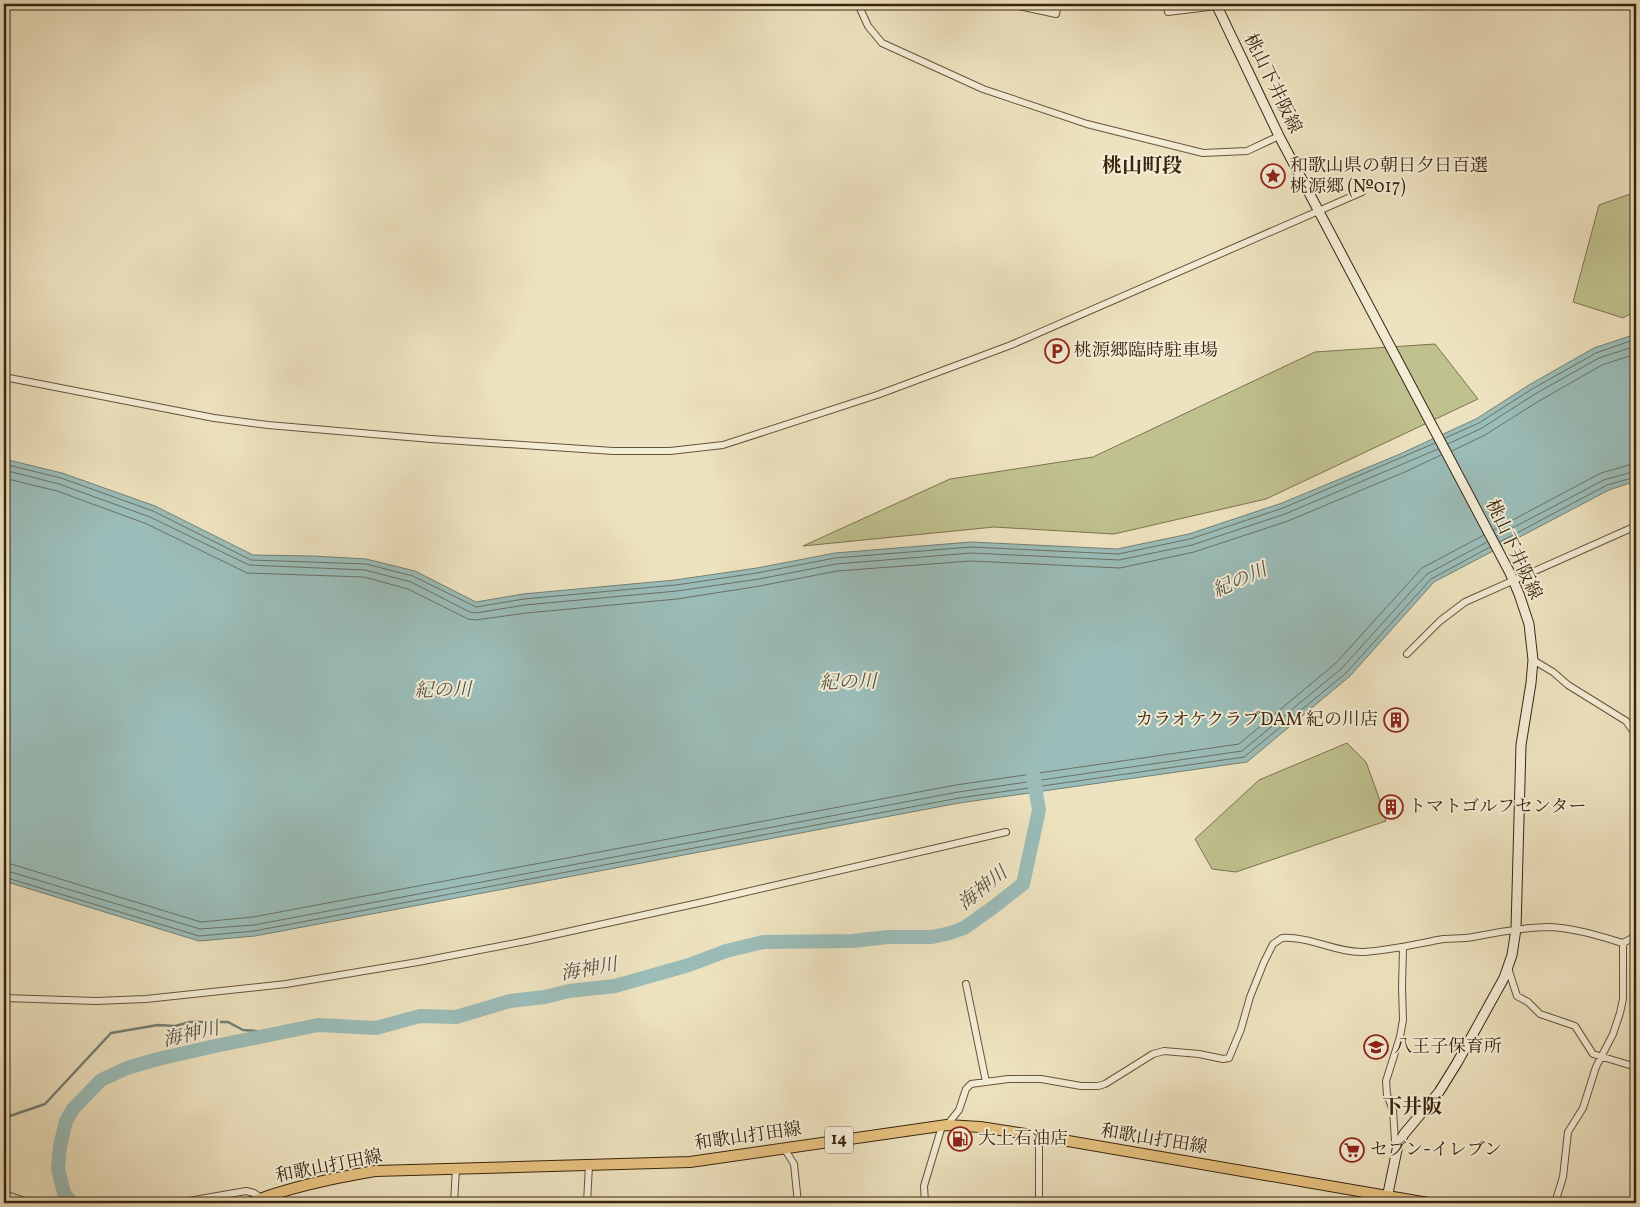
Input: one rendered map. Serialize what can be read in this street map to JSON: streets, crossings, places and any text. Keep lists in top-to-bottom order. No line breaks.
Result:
{"streets":{"main road":["桃山下井阪線","和歌山打田線","14"]},"crossings":[["桃山下井阪線","和歌山打田線"]],"districts":["桃山町段","下井阪"],"water":["紀の川","海神川"],"places":{"place":["和歌山県の朝日夕日百選 桃源郷 (№017)"],"parking":["桃源郷臨時駐車場"],"building":["カラオケクラブDAM 紀の川店","トマトゴルフセンター"],"school or university":["八王子保育所"],"fuel station":["大上石油店"],"supermarket":["セブン-イレブン"]}}
